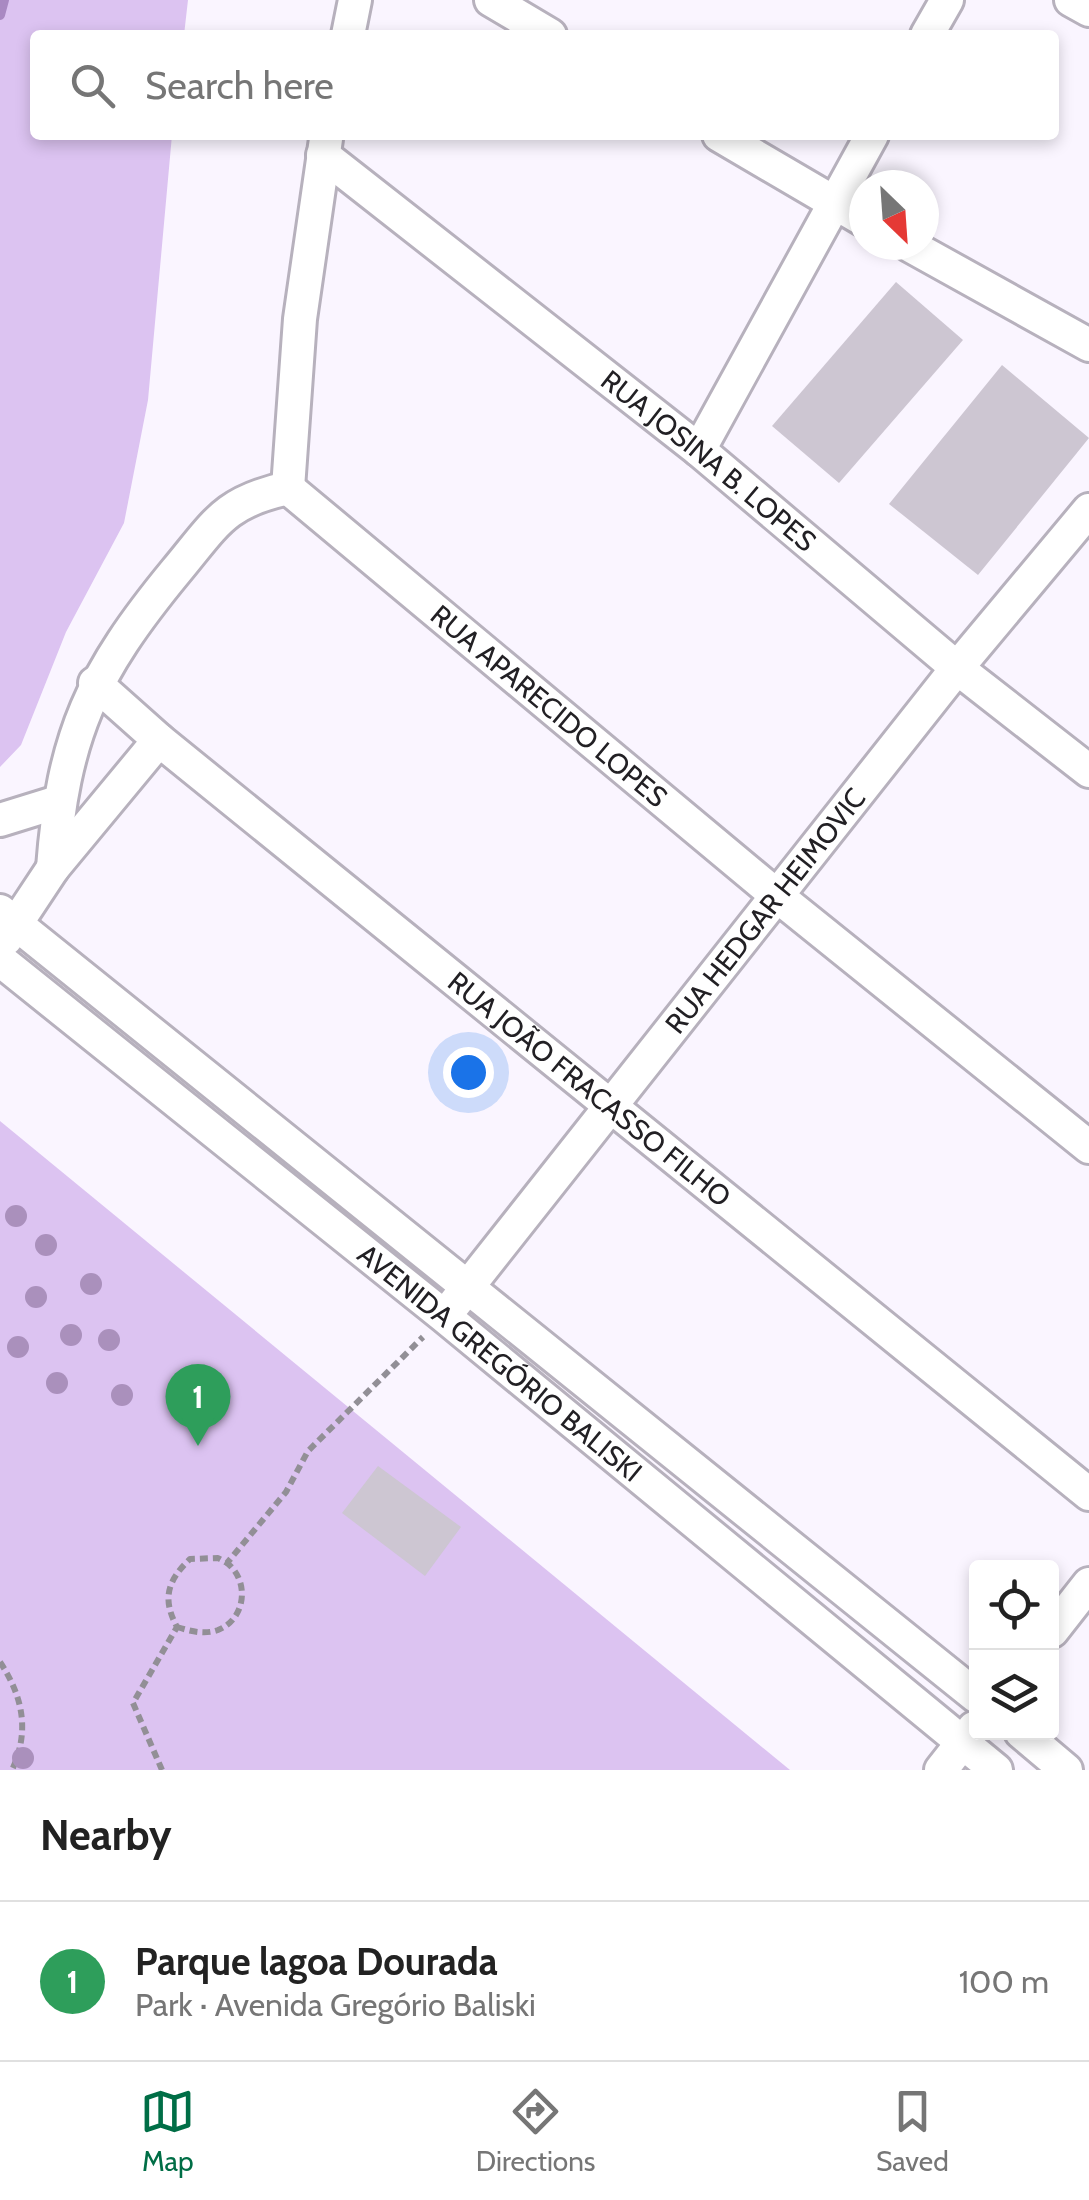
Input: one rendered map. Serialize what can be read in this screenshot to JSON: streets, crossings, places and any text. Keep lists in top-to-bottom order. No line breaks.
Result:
{"streets":{"street":["RUA JOSINA B. LOPES","RUA APARECIDO LOPES","RUA HEDGAR HEIMOVIC","RUA JOÃO FRACASSO FILHO","AVENIDA GREGÓRIO BALISKI"]},"crossings":[["RUA JOSINA B. LOPES","RUA HEDGAR HEIMOVIC"],["RUA APARECIDO LOPES","RUA HEDGAR HEIMOVIC"],["RUA HEDGAR HEIMOVIC","RUA JOÃO FRACASSO FILHO"],["RUA HEDGAR HEIMOVIC","AVENIDA GREGÓRIO BALISKI"]],"north":"bottom right","page":{"search":"Search here","pins":"1","heading":"Nearby","list":[{"mark":"1","name":"Parque lagoa Dourada","note":"Park · Avenida Gregório Baliski","value":"100 m"}],"nav":["Map","Directions","Saved"]}}
